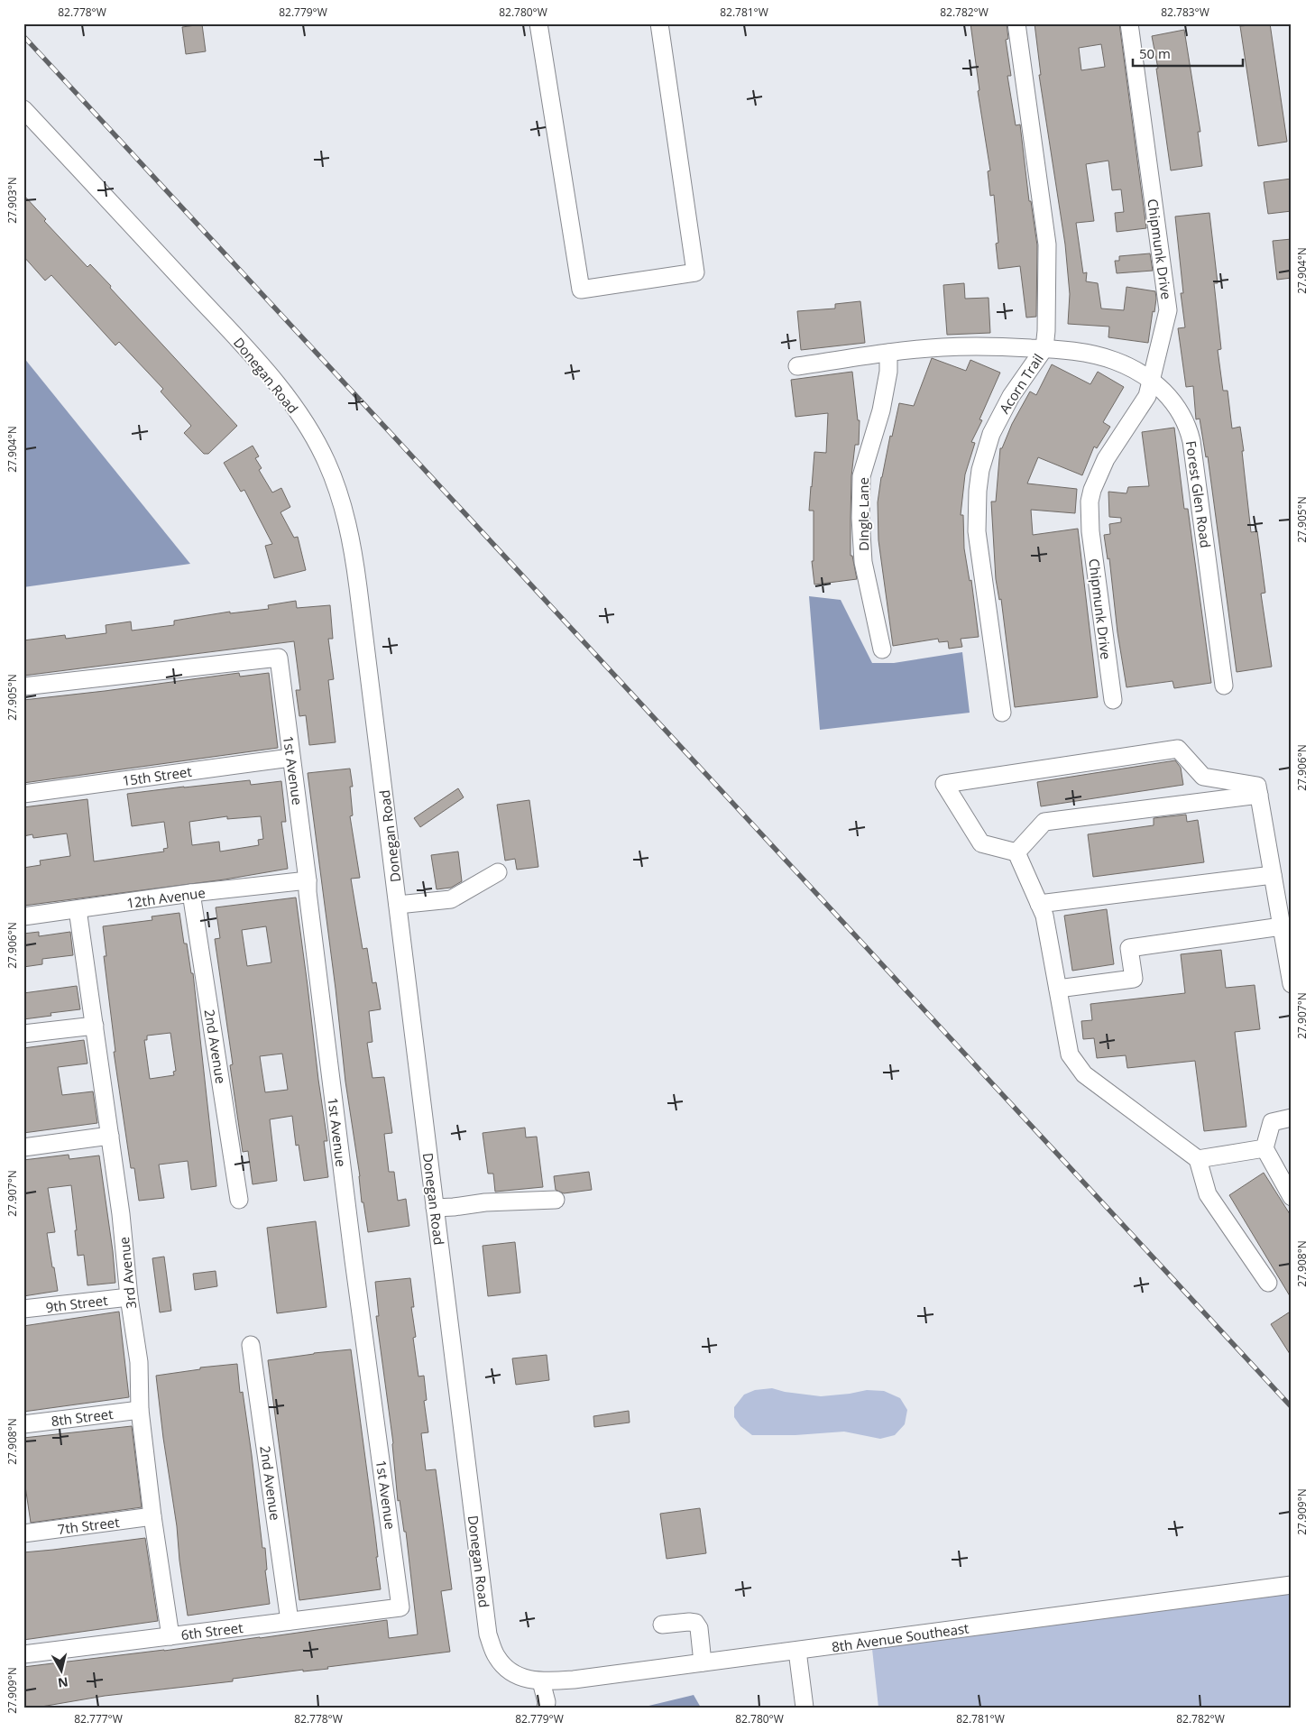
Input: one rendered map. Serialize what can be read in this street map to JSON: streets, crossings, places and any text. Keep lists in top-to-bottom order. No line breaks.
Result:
{"streets":{"street":["Chipmunk Drive","Donegan Road","Acorn Trail","Forest Glen Road","Dingle Lane","1st Avenue","15th Street","12th Avenue","2nd Avenue","3rd Avenue","9th Street","8th Street","7th Street","6th Street","8th Avenue Southeast"]},"crossings":[["Chipmunk Drive","Forest Glen Road"],["Donegan Road","8th Avenue Southeast"],["Acorn Trail","Forest Glen Road"],["Forest Glen Road","Dingle Lane"],["1st Avenue","15th Street"],["1st Avenue","12th Avenue"],["1st Avenue","6th Street"],["12th Avenue","2nd Avenue"],["12th Avenue","3rd Avenue"],["2nd Avenue","6th Street"],["3rd Avenue","9th Street"],["3rd Avenue","8th Street"],["3rd Avenue","7th Street"],["3rd Avenue","6th Street"]],"scale_bar":"50 m","north":"bottom","coordinates":["82.778°W","82.779°W","82.780°W","82.781°W","82.782°W","82.783°W","27.903°N","27.904°N","27.905°N","27.906°N","27.907°N","27.908°N","27.909°N","82.777°W"]}
